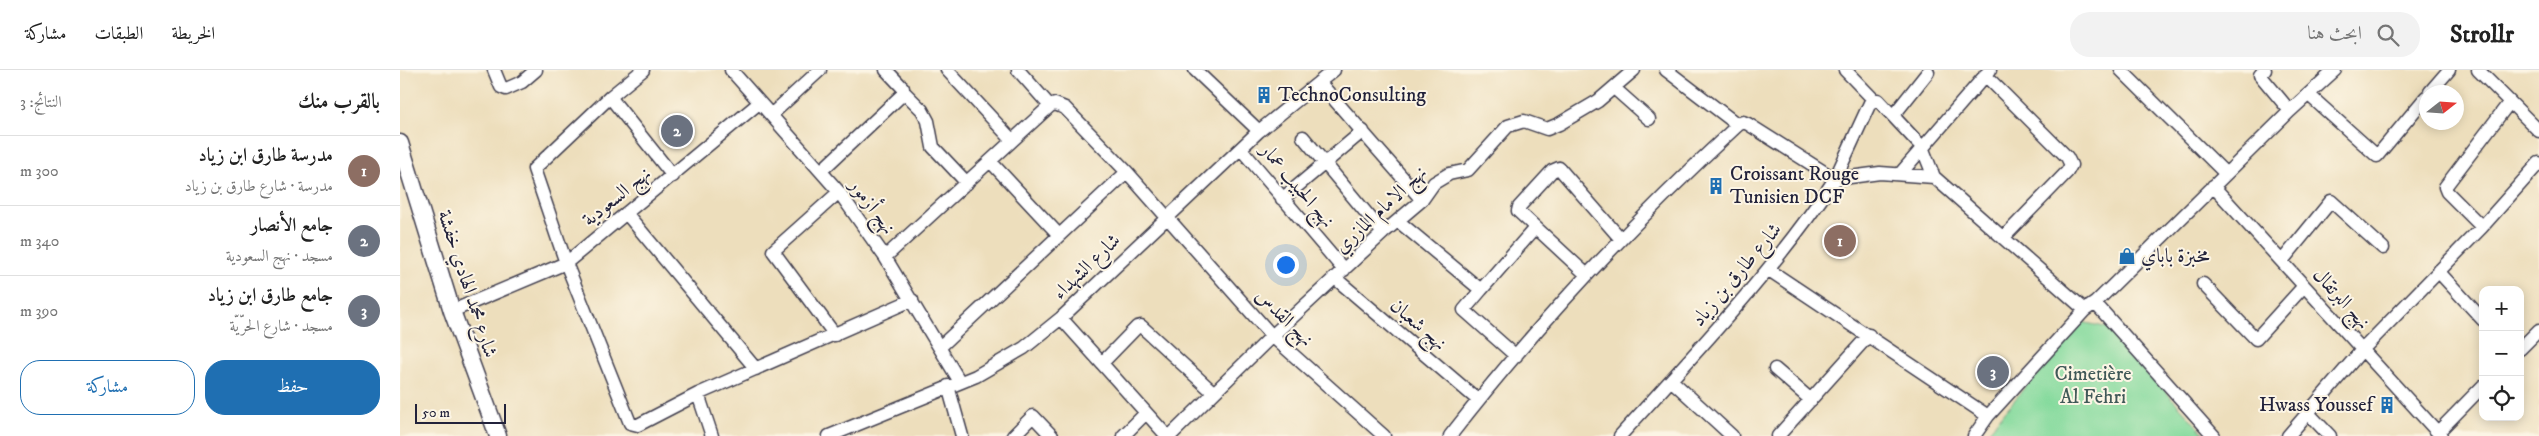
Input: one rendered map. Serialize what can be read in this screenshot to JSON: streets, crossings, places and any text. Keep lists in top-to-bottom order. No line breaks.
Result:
{"streets":{"main road":["شارع محمد الهادي خفشة"],"street":["نهج الحبيب عمار","نهج السعودية","نهج أزمور","نهج الامام المازري","شارع الشهداء","شارع طارق بن زياد","نهج البرتقال","نهج القدس","نهج شعبان"]},"crossings":[["نهج الحبيب عمار","نهج الامام المازري"],["نهج الحبيب عمار","شارع الشهداء"],["نهج الحبيب عمار","نهج شعبان"],["نهج السعودية","نهج أزمور"],["نهج السعودية","شارع محمد الهادي خفشة"],["نهج أزمور","شارع الشهداء"],["نهج الامام المازري","نهج القدس"],["نهج الامام المازري","نهج شعبان"],["شارع الشهداء","نهج القدس"]],"parks":["Cimetière Al Fehri"],"places":{"building":["TechnoConsulting","Croissant Rouge Tunisien DCF","Hwass Youssef"],"shop":["مخبزة باباي"]},"scale_bar":"50 m","north":"right","page":{"header":"Strollr","search":"ابحث هنا","nav":["الخريطة","الطبقات","مشاركة"],"heading":["بالقرب منك","النتائج: 3"],"pins":["2","1","3"],"list":[{"mark":"1","name":"مدرسة طارق ابن زياد","note":"مدرسة · شارع طارق بن زياد","value":"300 m"},{"mark":"2","name":"جامع الأنصار","note":"مسجد · نهج السعودية","value":"340 m"},{"mark":"3","name":"جامع طارق ابن زياد","note":"مسجد · شارع الحرّيّة","value":"390 m"}],"map_buttons":["+","−"],"buttons":["حفظ","مشاركة"],"scale":"50 m"}}
